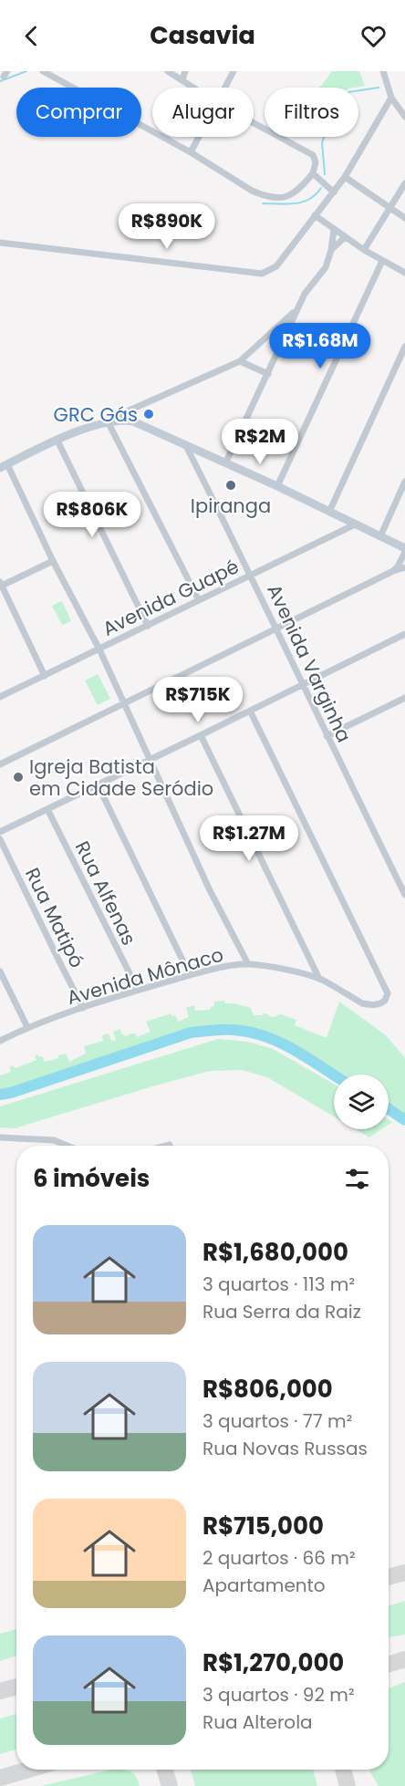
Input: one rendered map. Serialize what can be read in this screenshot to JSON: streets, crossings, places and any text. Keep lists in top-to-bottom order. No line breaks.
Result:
{"streets":{"street":["Avenida Guapé","Avenida Varginha","Rua Alfenas","Rua Matipó","Avenida Mônaco"]},"crossings":[["Avenida Guapé","Avenida Varginha"],["Rua Alfenas","Avenida Mônaco"],["Rua Matipó","Avenida Mônaco"]],"places":["GRC Gás","Ipiranga","Igreja Batista em Cidade Seródio"],"page":{"header":"Casavia","chip":["Comprar","Alugar","Filtros"],"price":["R$890K","R$1.68M","R$2M","R$806K","R$715K","R$1.27M"],"heading":"6 imóveis","list":[{"name":"R$1,680,000","note":"3 quartos · 113 m² · Rua Serra da Raiz"},{"name":"R$806,000","note":"3 quartos · 77 m² · Rua Novas Russas"},{"name":"R$715,000","note":"2 quartos · 66 m² · Apartamento"},{"name":"R$1,270,000","note":"3 quartos · 92 m² · Rua Alterola"}]}}
